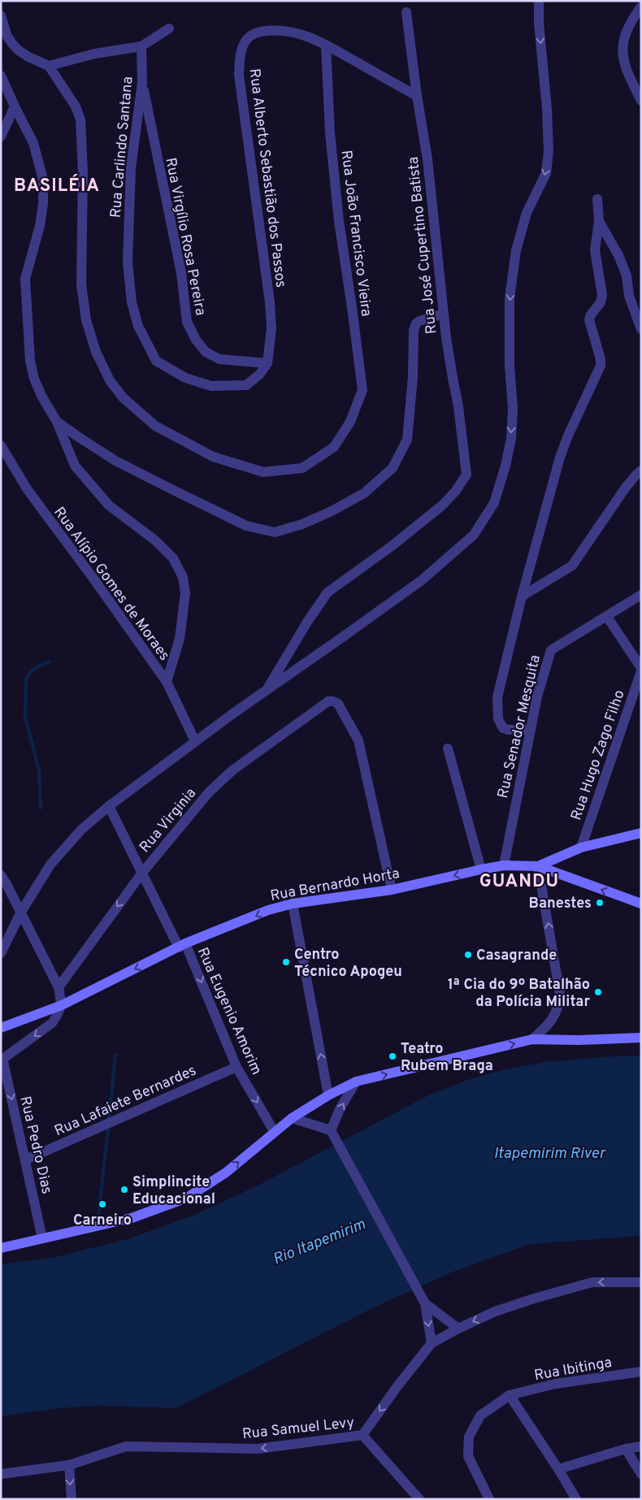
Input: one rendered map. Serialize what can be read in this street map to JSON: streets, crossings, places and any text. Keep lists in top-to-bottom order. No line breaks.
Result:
{"streets":{"main road":["Rua Bernardo Horta"],"street":["Rua Carlindo Santana","Rua Alberto Sebastião dos Passos","Rua João Francisco Vieira","Rua Virgílio Rosa Pereira","Rua José Cupertino Batista","Rua Alípio Gomes de Moraes","Rua Senador Mesquita","Rua Hugo Zago Filho","Rua Virginia","Rua Eugenio Amorim","Rua Lafaiete Bernardes","Rua Pedro Dias","Rua Ibitinga","Rua Samuel Levy"]},"crossings":[["Rua Carlindo Santana","Rua Alberto Sebastião dos Passos"],["Rua Carlindo Santana","Rua Virgílio Rosa Pereira"],["Rua Alberto Sebastião dos Passos","Rua João Francisco Vieira"],["Rua Alberto Sebastião dos Passos","Rua Virgílio Rosa Pereira"],["Rua Alberto Sebastião dos Passos","Rua José Cupertino Batista"],["Rua Senador Mesquita","Rua Bernardo Horta"],["Rua Virginia","Rua Bernardo Horta"],["Rua Virginia","Rua Eugenio Amorim"],["Rua Bernardo Horta","Rua Eugenio Amorim"],["Rua Eugenio Amorim","Rua Lafaiete Bernardes"],["Rua Lafaiete Bernardes","Rua Pedro Dias"]],"one_way":["Rua Bernardo Horta","Rua Pedro Dias","Rua Samuel Levy"],"districts":["BASILÉIA","GUANDU"],"water":["Itapemirim River","Rio Itapemirim"],"places":["Banestes","Casagrande","Centro Técnico Apogeu","1ª Cia do 9º Batalhão da Polícia Militar","Teatro Rubem Braga","Simplincite Educacional","Carneiro"]}
